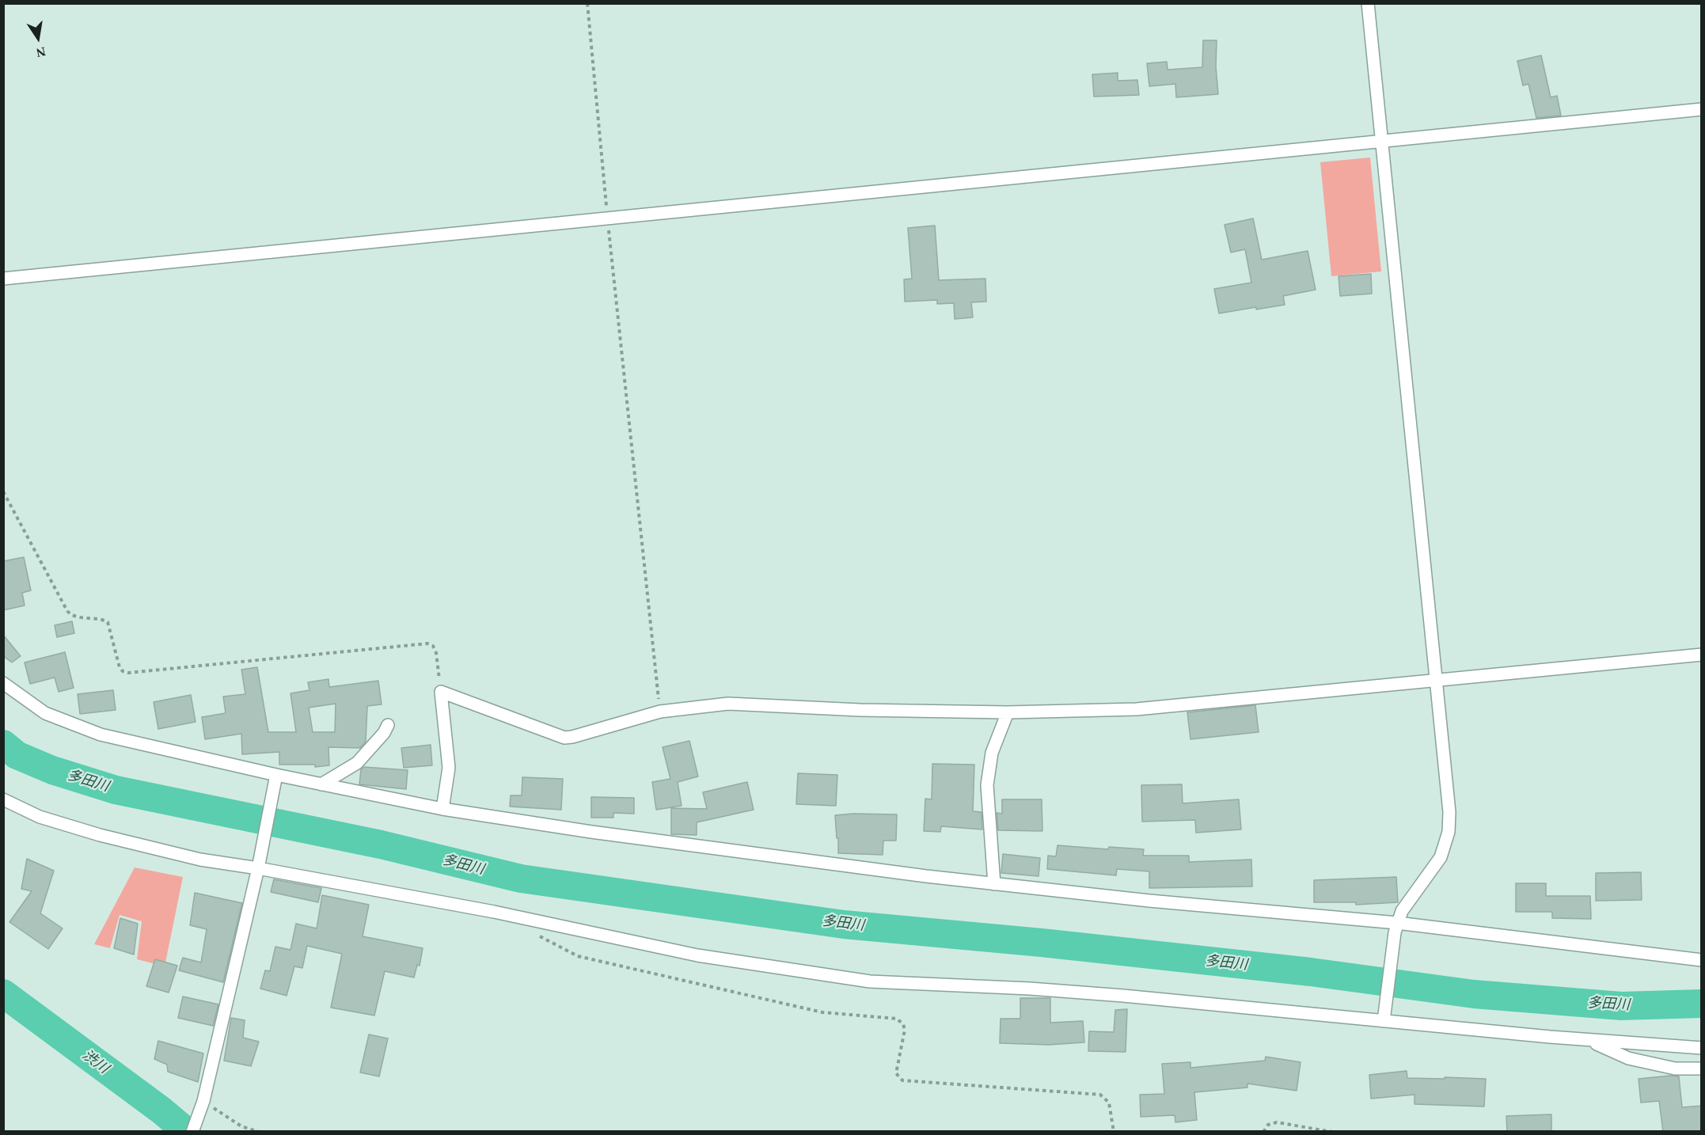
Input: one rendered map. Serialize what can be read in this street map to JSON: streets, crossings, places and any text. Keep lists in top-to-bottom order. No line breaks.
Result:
{"water":["多田川","渋川"],"north":"bottom"}
